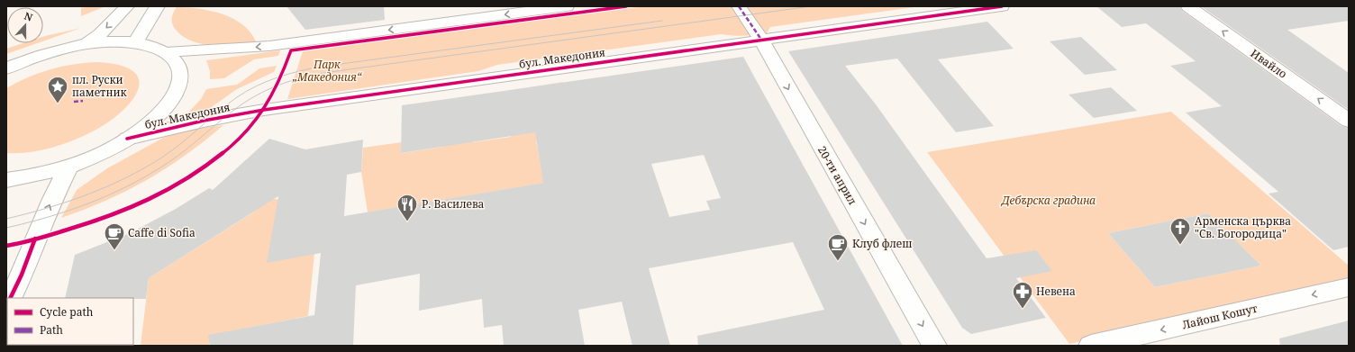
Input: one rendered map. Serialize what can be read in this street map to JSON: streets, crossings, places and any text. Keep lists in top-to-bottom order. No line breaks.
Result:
{"streets":{"street":["бул. Македония","Ивайло","20-ти април","Лайош Кошут"]},"crossings":[["бул. Македония","20-ти април"]],"one_way":["Ивайло","20-ти април","Лайош Кошут"],"parks":["Парк „Македония“","Дебърска градина"],"places":{"place":["пл. Руски паметник"],"restaurant":["Р. Василева"],"church":["Арменска църква \"Св. Богородица\""],"cafe":["Caffe di Sofia","Клуб флеш"],"pharmacy":["Невена"]},"legend":["Cycle path","Path"],"north":"top"}
